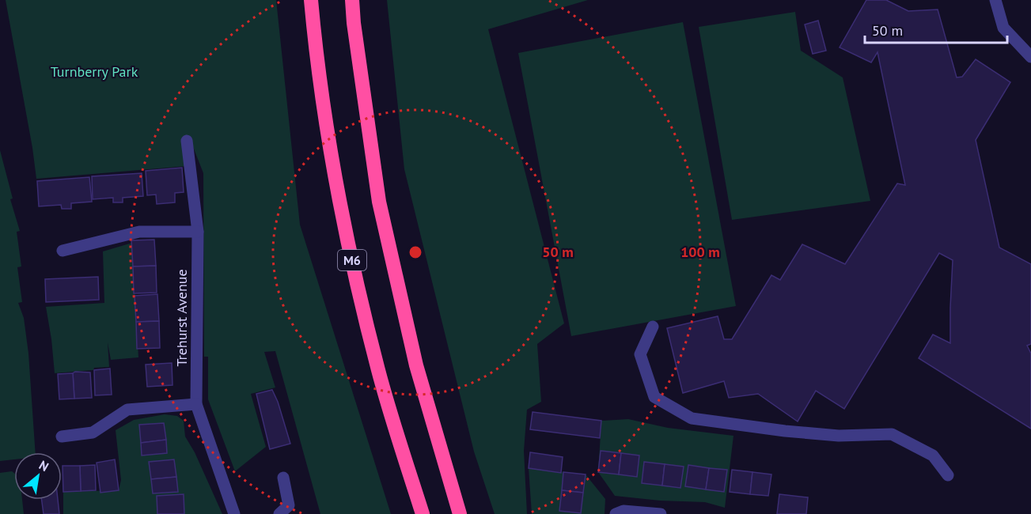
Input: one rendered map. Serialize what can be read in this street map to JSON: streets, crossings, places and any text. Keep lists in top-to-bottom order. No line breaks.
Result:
{"streets":{"highway":["M6"],"street":["Trehurst Avenue"]},"parks":["Turnberry Park"],"scale_bar":"50 m","north":"top right","rings":["50 m","100 m"]}
